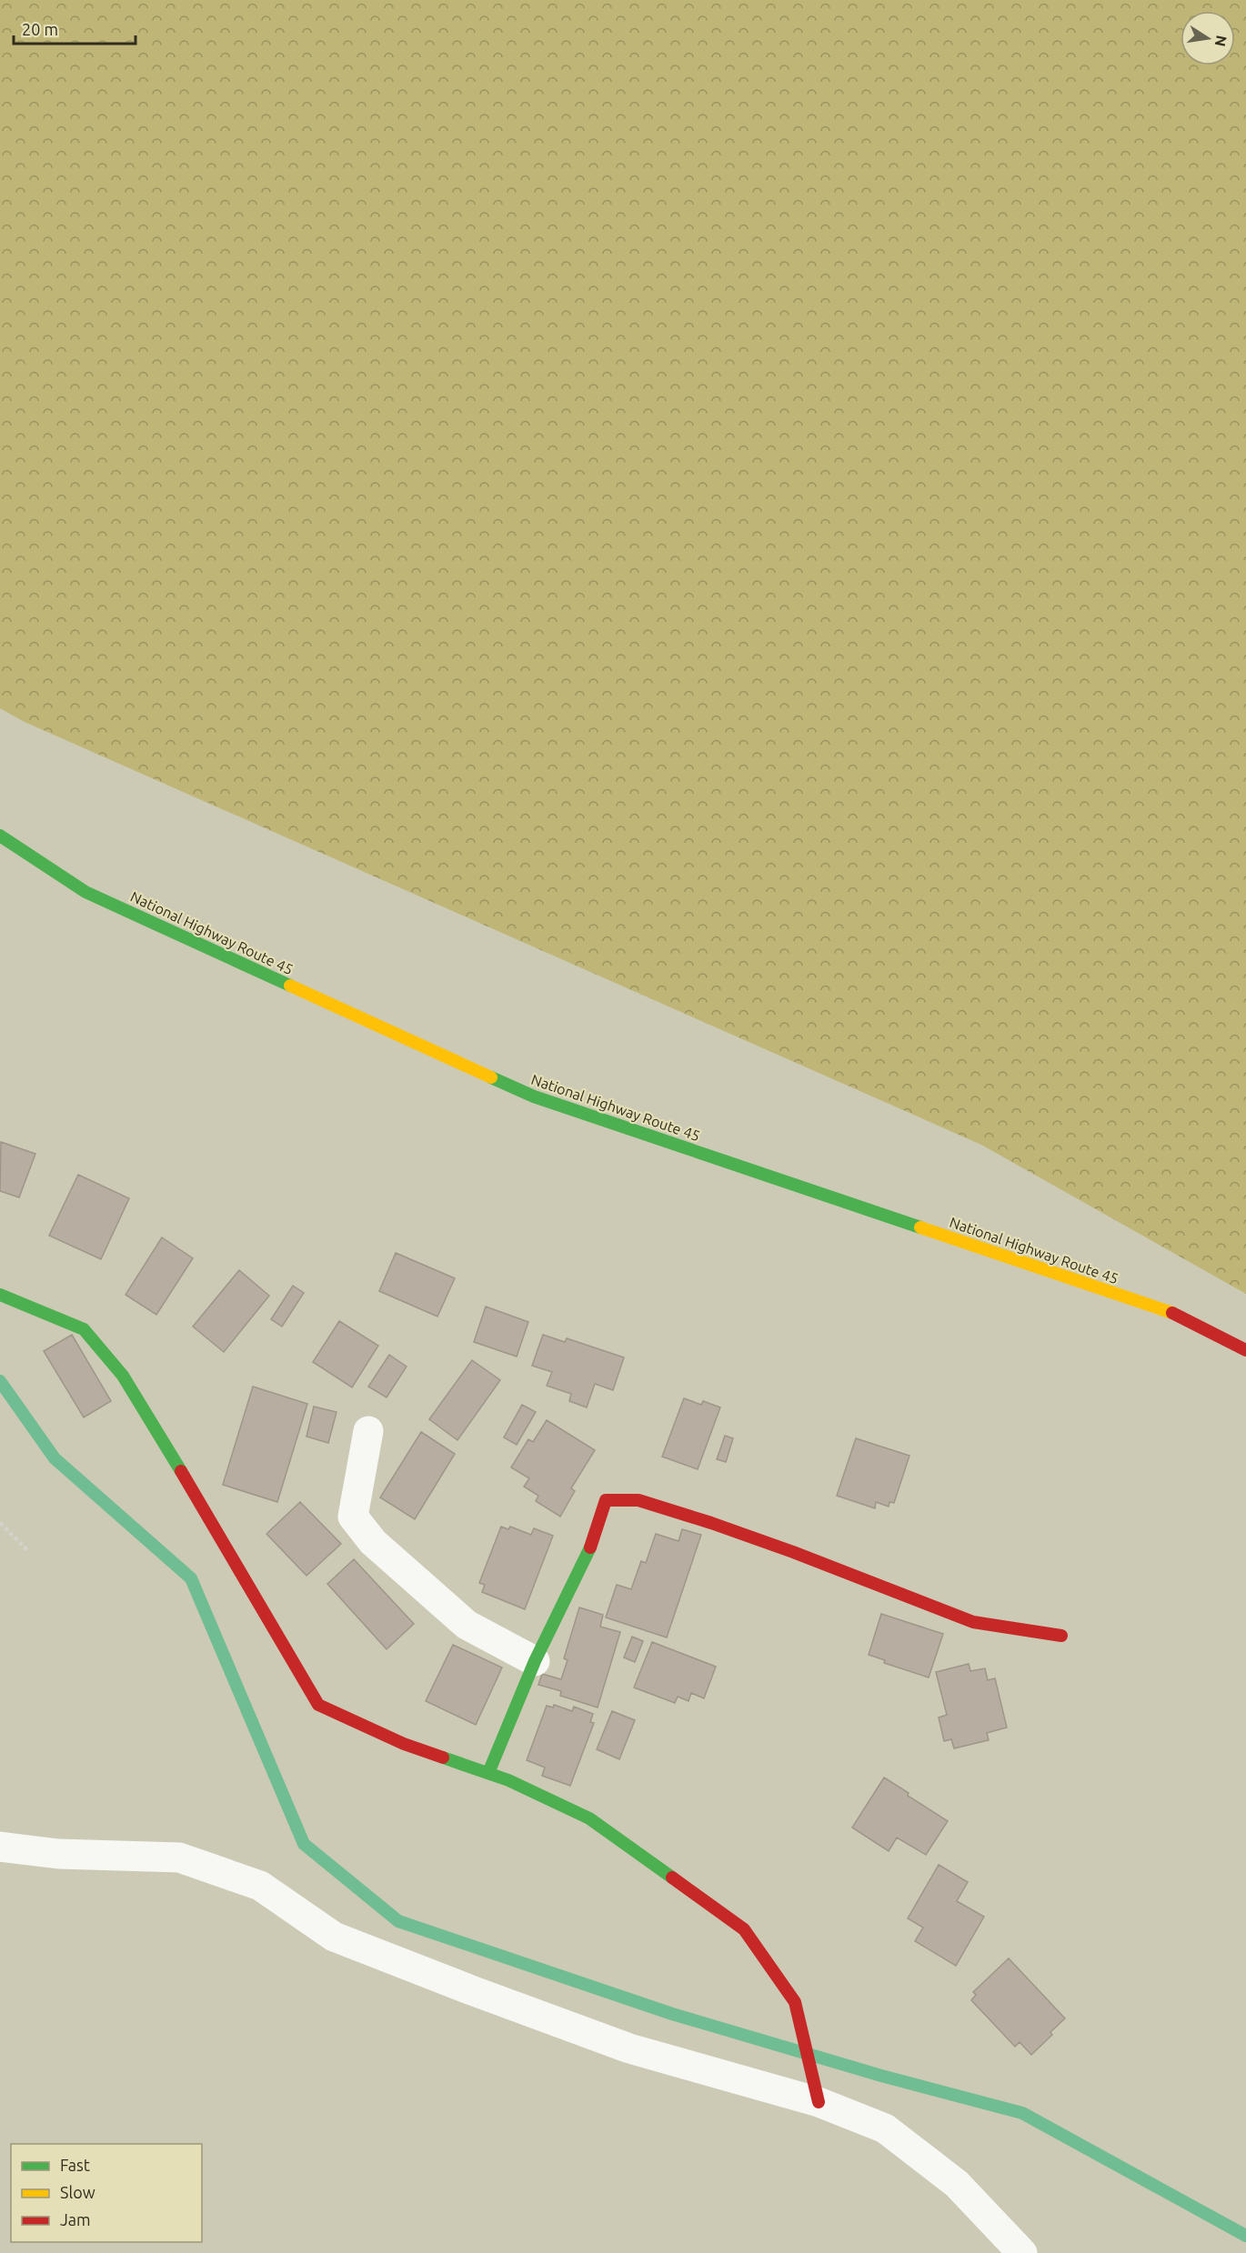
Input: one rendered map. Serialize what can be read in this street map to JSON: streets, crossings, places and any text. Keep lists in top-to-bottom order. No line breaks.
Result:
{"streets":{"main road":["National Highway Route 45"]},"legend":["Fast","Slow","Jam"],"scale_bar":"20 m","north":"right"}
